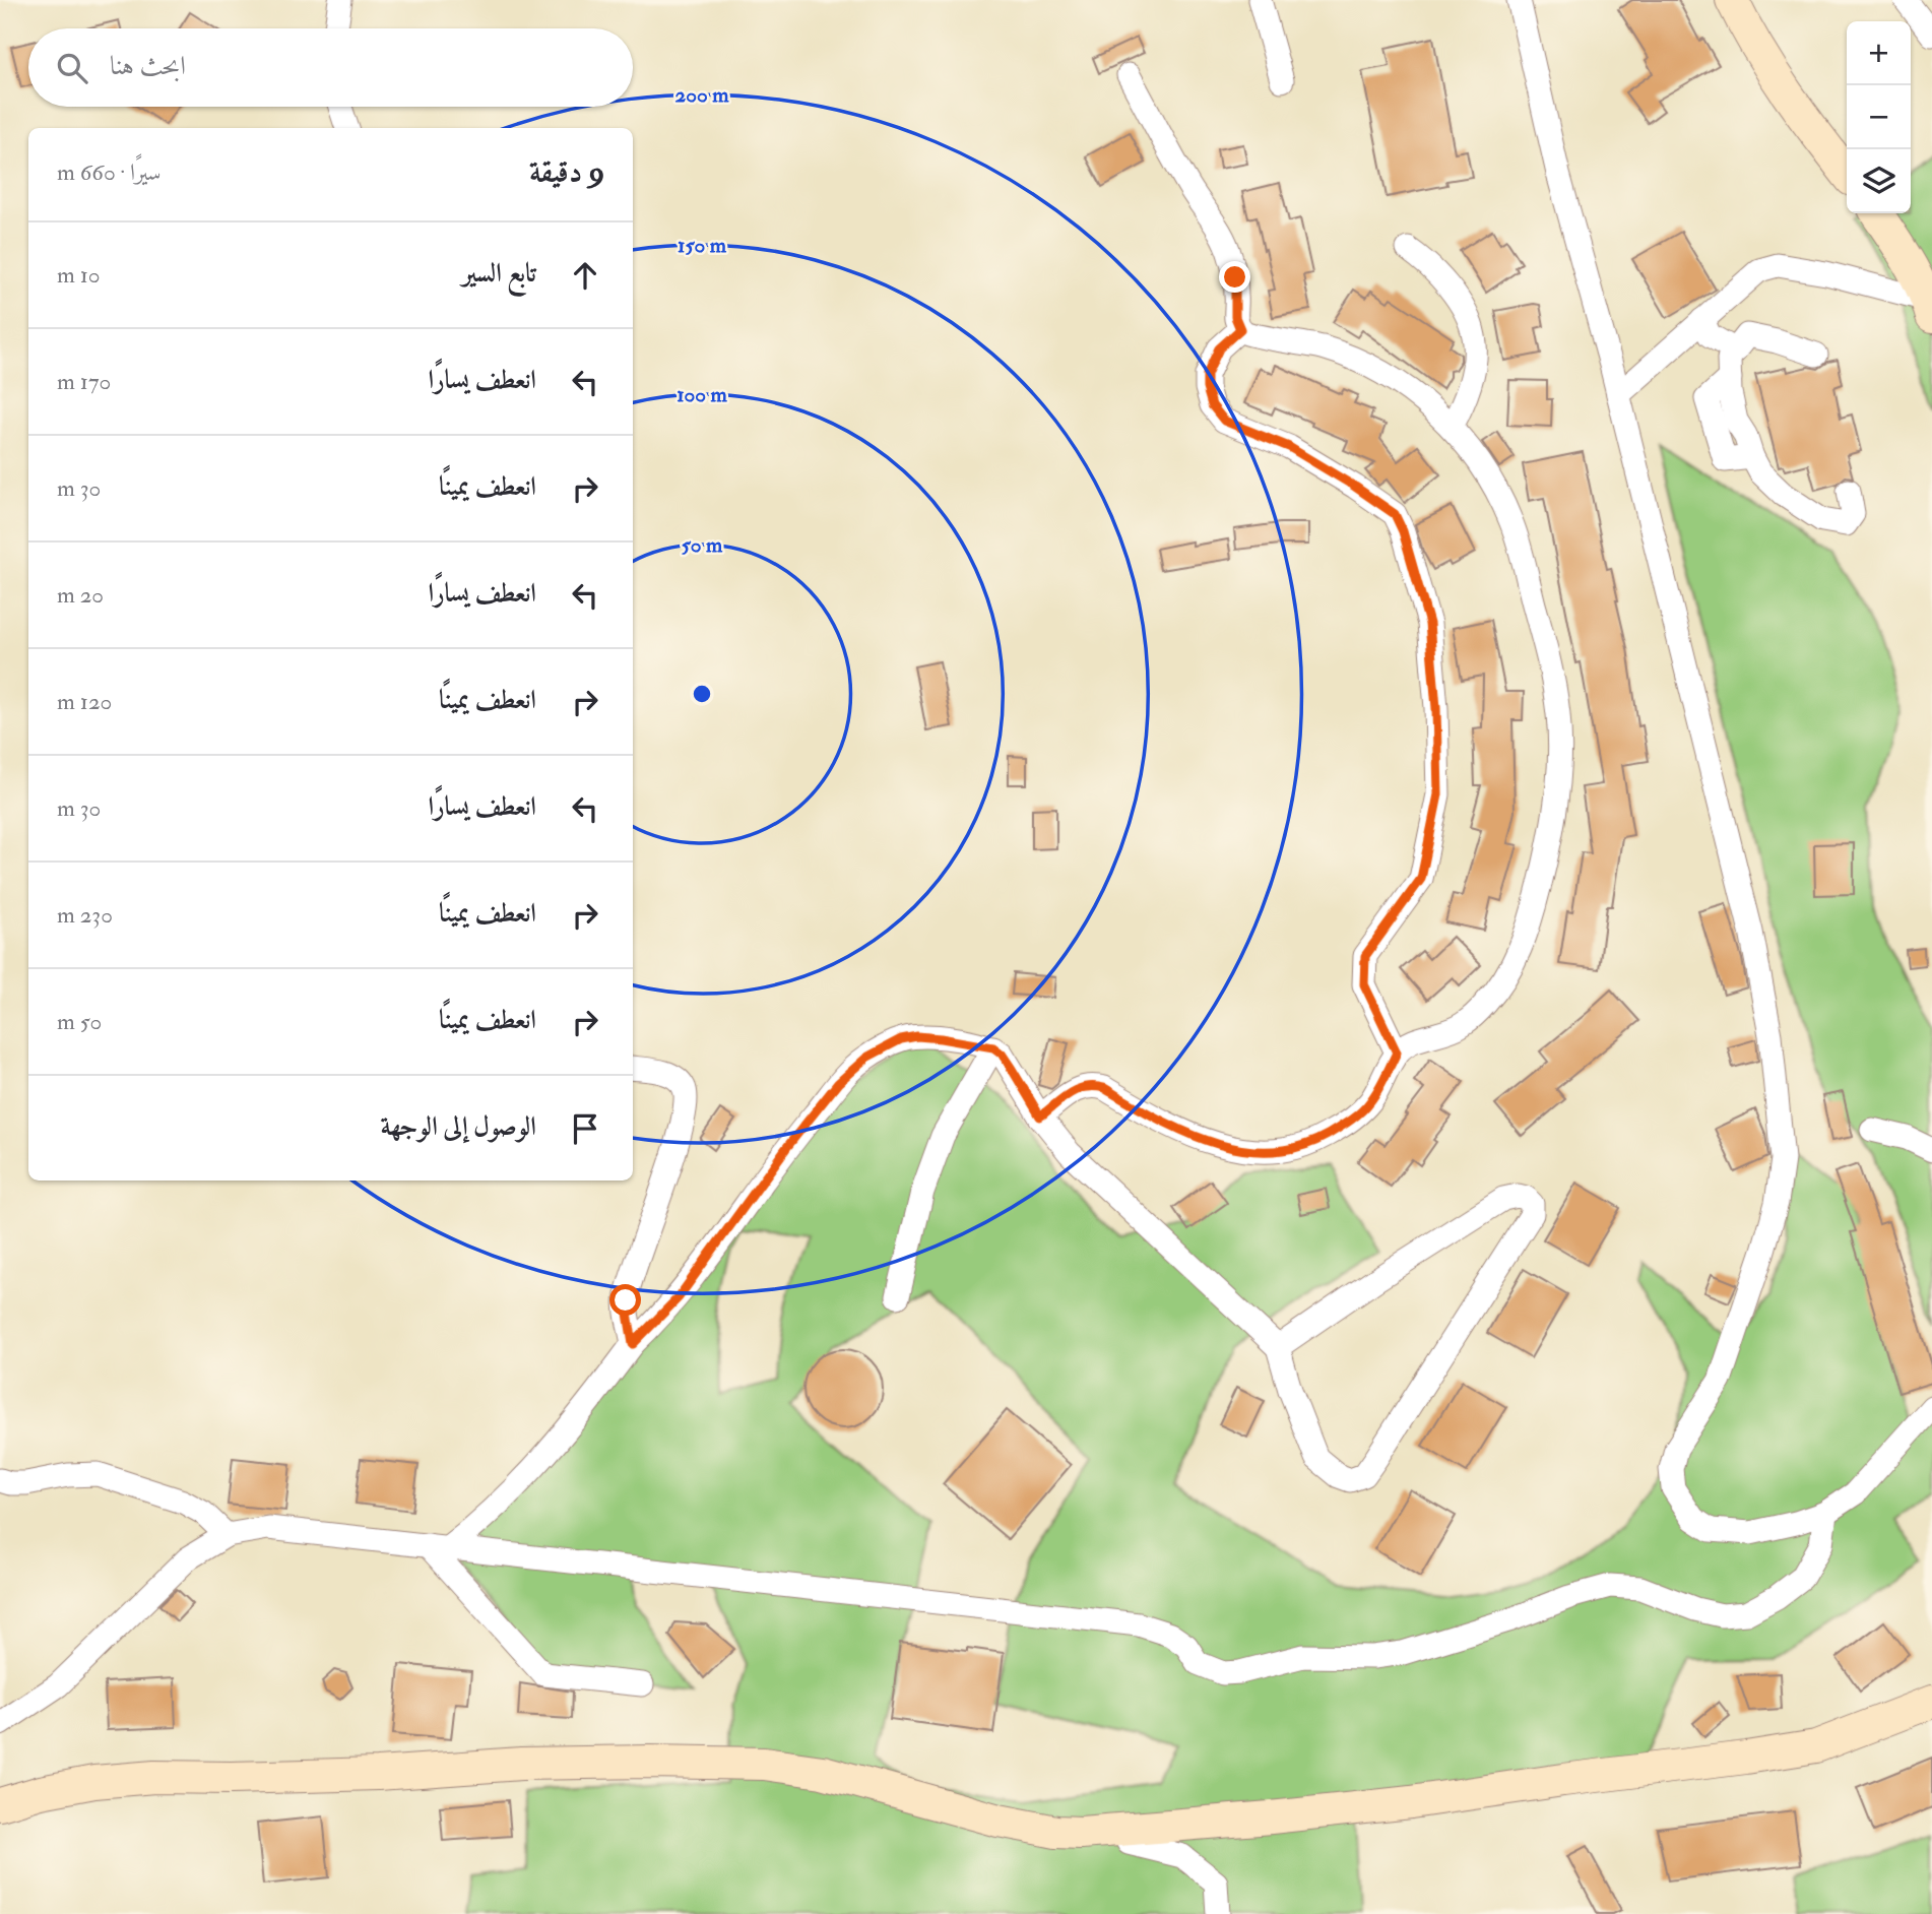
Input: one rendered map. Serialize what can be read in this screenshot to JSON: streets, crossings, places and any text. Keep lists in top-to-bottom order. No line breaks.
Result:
{"page":{"map_buttons":["+","−"],"search":"ابحث هنا","heading":["9 دقيقة","سيرًا · 660 m"],"list":[["تابع السير","10 m"],["انعطف يسارًا","170 m"],["انعطف يمينًا","30 m"],["انعطف يسارًا","20 m"],["انعطف يمينًا","120 m"],["انعطف يسارًا","30 m"],["انعطف يمينًا","230 m"],["انعطف يمينًا","50 m"],"الوصول إلى الوجهة"]},"rings":["200 m","150 m","100 m","50 m"]}
